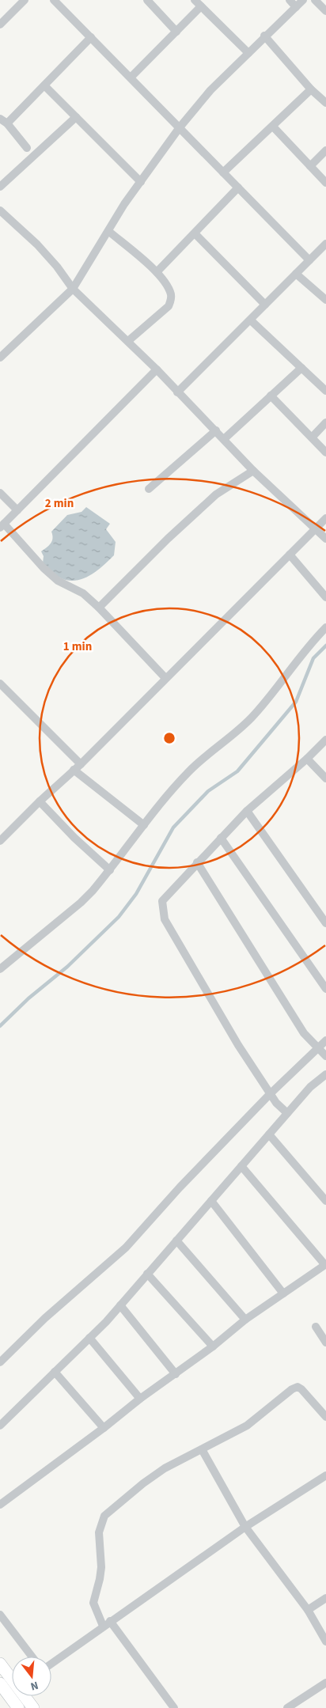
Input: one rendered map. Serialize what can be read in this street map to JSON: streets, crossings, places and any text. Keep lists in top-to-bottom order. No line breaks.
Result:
{"north":"bottom","rings":["2 min","1 min"]}
